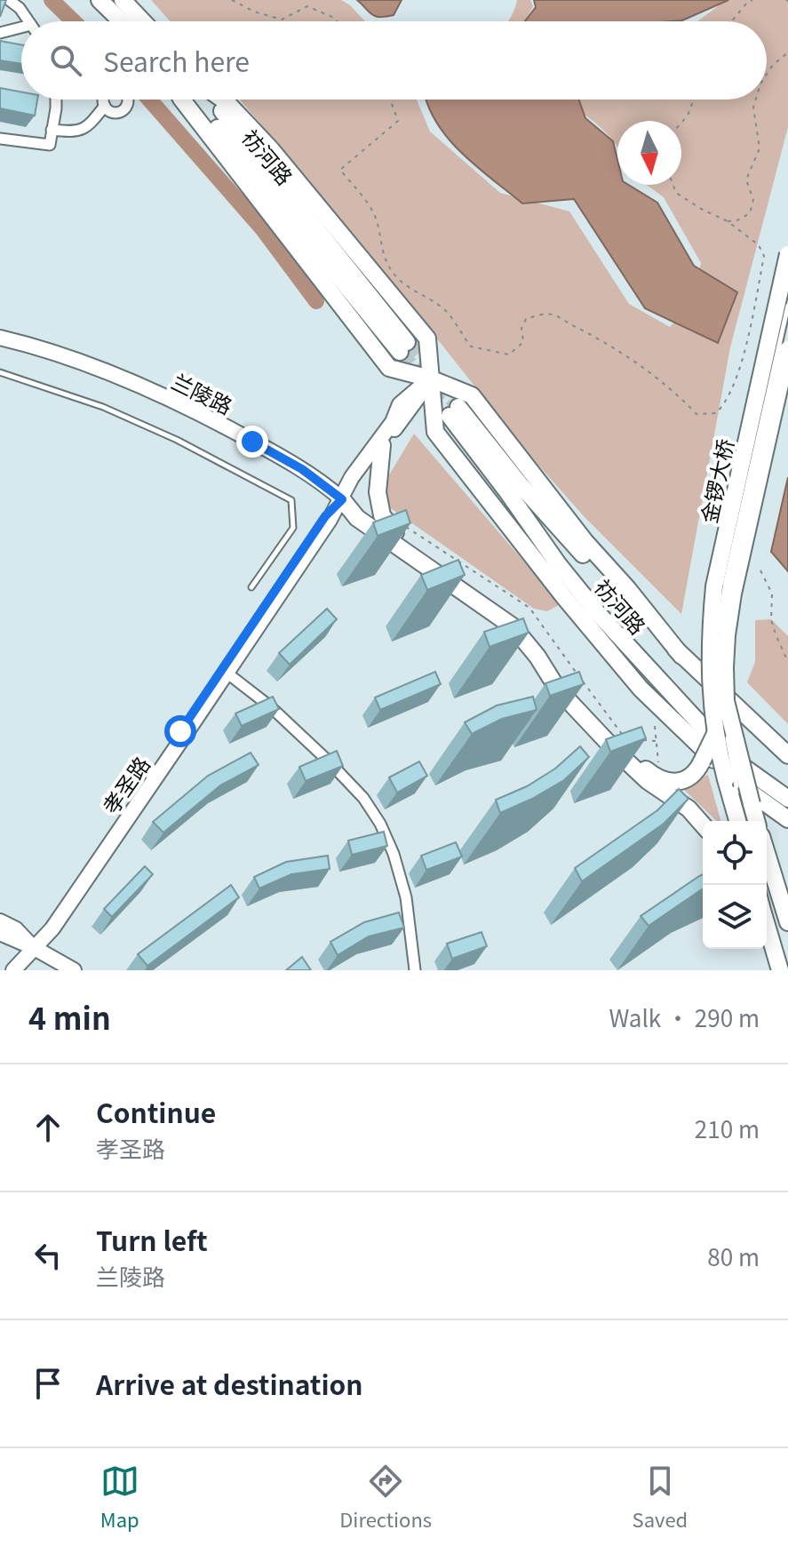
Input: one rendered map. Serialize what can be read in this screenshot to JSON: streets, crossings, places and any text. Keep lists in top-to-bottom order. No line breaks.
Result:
{"streets":{"main road":["祊河路","兰陵路","金锣大桥","孝圣路"]},"crossings":[["祊河路","孝圣路"],["兰陵路","孝圣路"]],"north":"bottom","page":{"search":"Search here","heading":["4 min","Walk · 290 m"],"list":[["Continue","孝圣路","210 m"],["Turn left","兰陵路","80 m"],"Arrive at destination"],"nav":["Map","Directions","Saved"]}}
